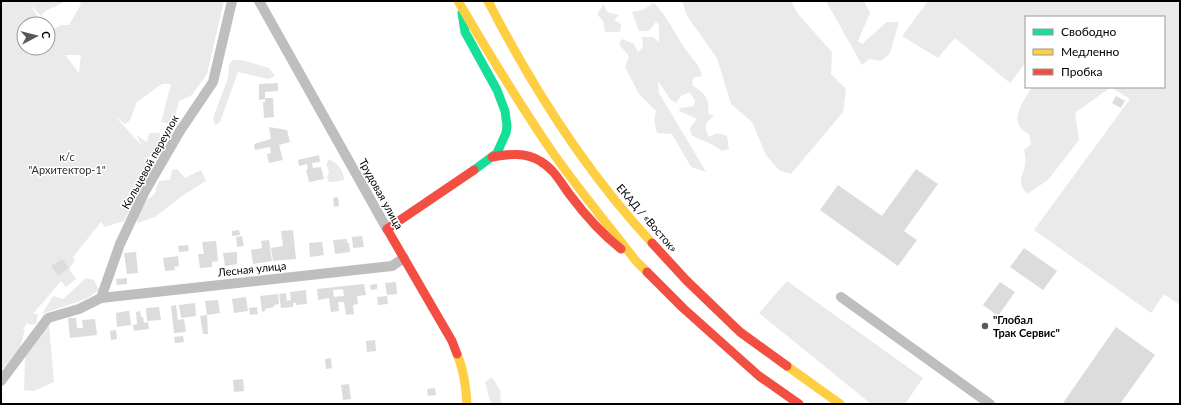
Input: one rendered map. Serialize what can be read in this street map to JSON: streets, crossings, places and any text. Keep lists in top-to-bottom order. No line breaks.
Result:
{"streets":{"main road":["Трудовая улица","ЕКАД / «Восток»"],"street":["Кольцевой переулок","Лесная улица"]},"crossings":[["Кольцевой переулок","Лесная улица"],["Трудовая улица","Лесная улица"]],"parks":["к/с \"Архитектор-1\""],"places":["\"Глобал Трак Сервис\""],"legend":["Свободно","Медленно","Пробка"],"north":"right"}
